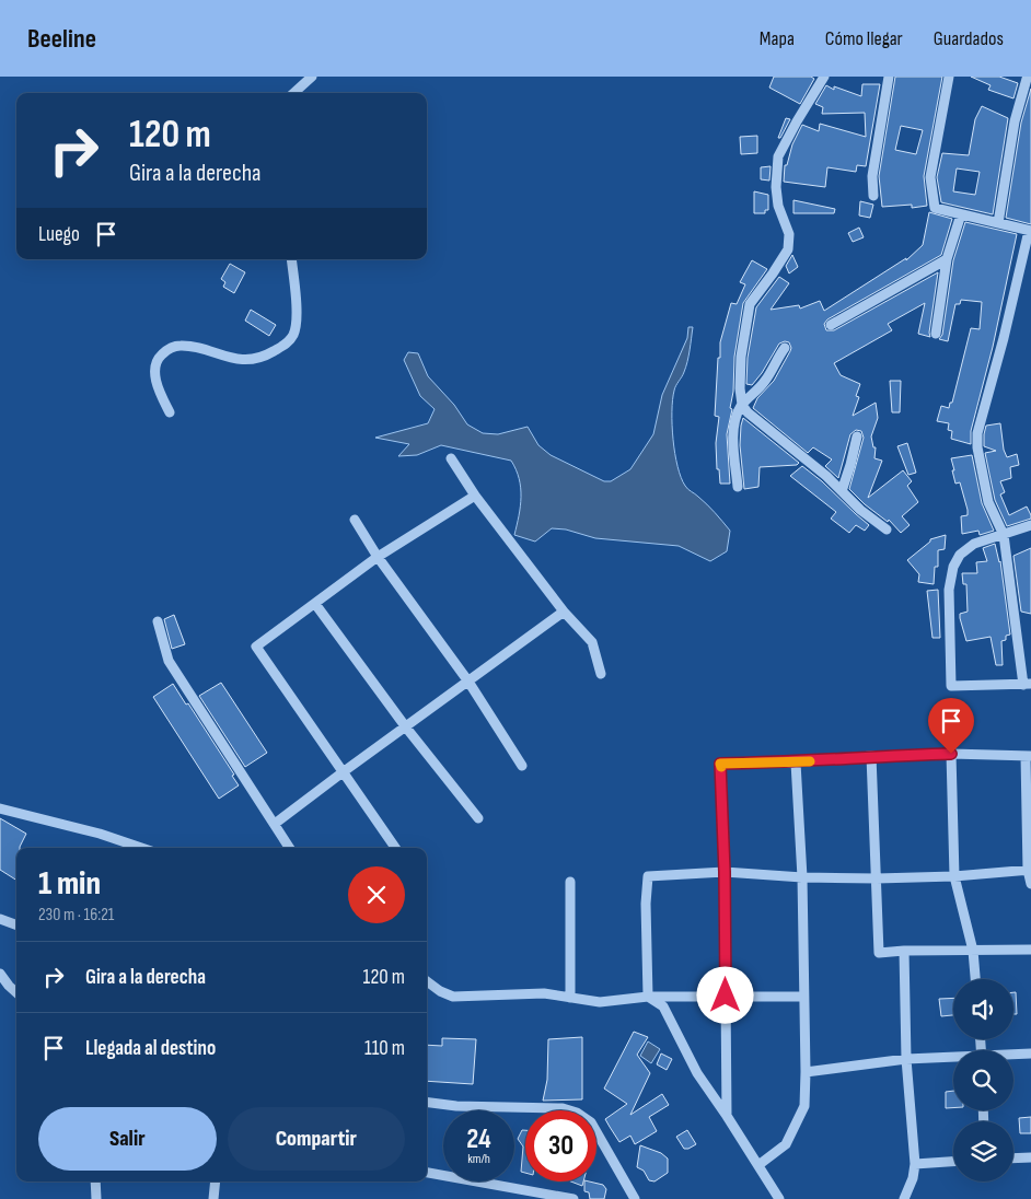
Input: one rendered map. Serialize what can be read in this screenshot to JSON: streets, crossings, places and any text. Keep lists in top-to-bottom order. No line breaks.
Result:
{"page":{"header":"Beeline","nav":["Mapa","Cómo llegar","Guardados"],"turn":["120 m","Gira a la derecha"],"then":"Luego","heading":["1 min","230 m · 16:21"],"list":[{"name":"Gira a la derecha","value":"120 m"},{"name":"Llegada al destino","value":"110 m"}],"buttons":["Salir","Compartir"],"speed":"24 km/h","limit":"30"}}
